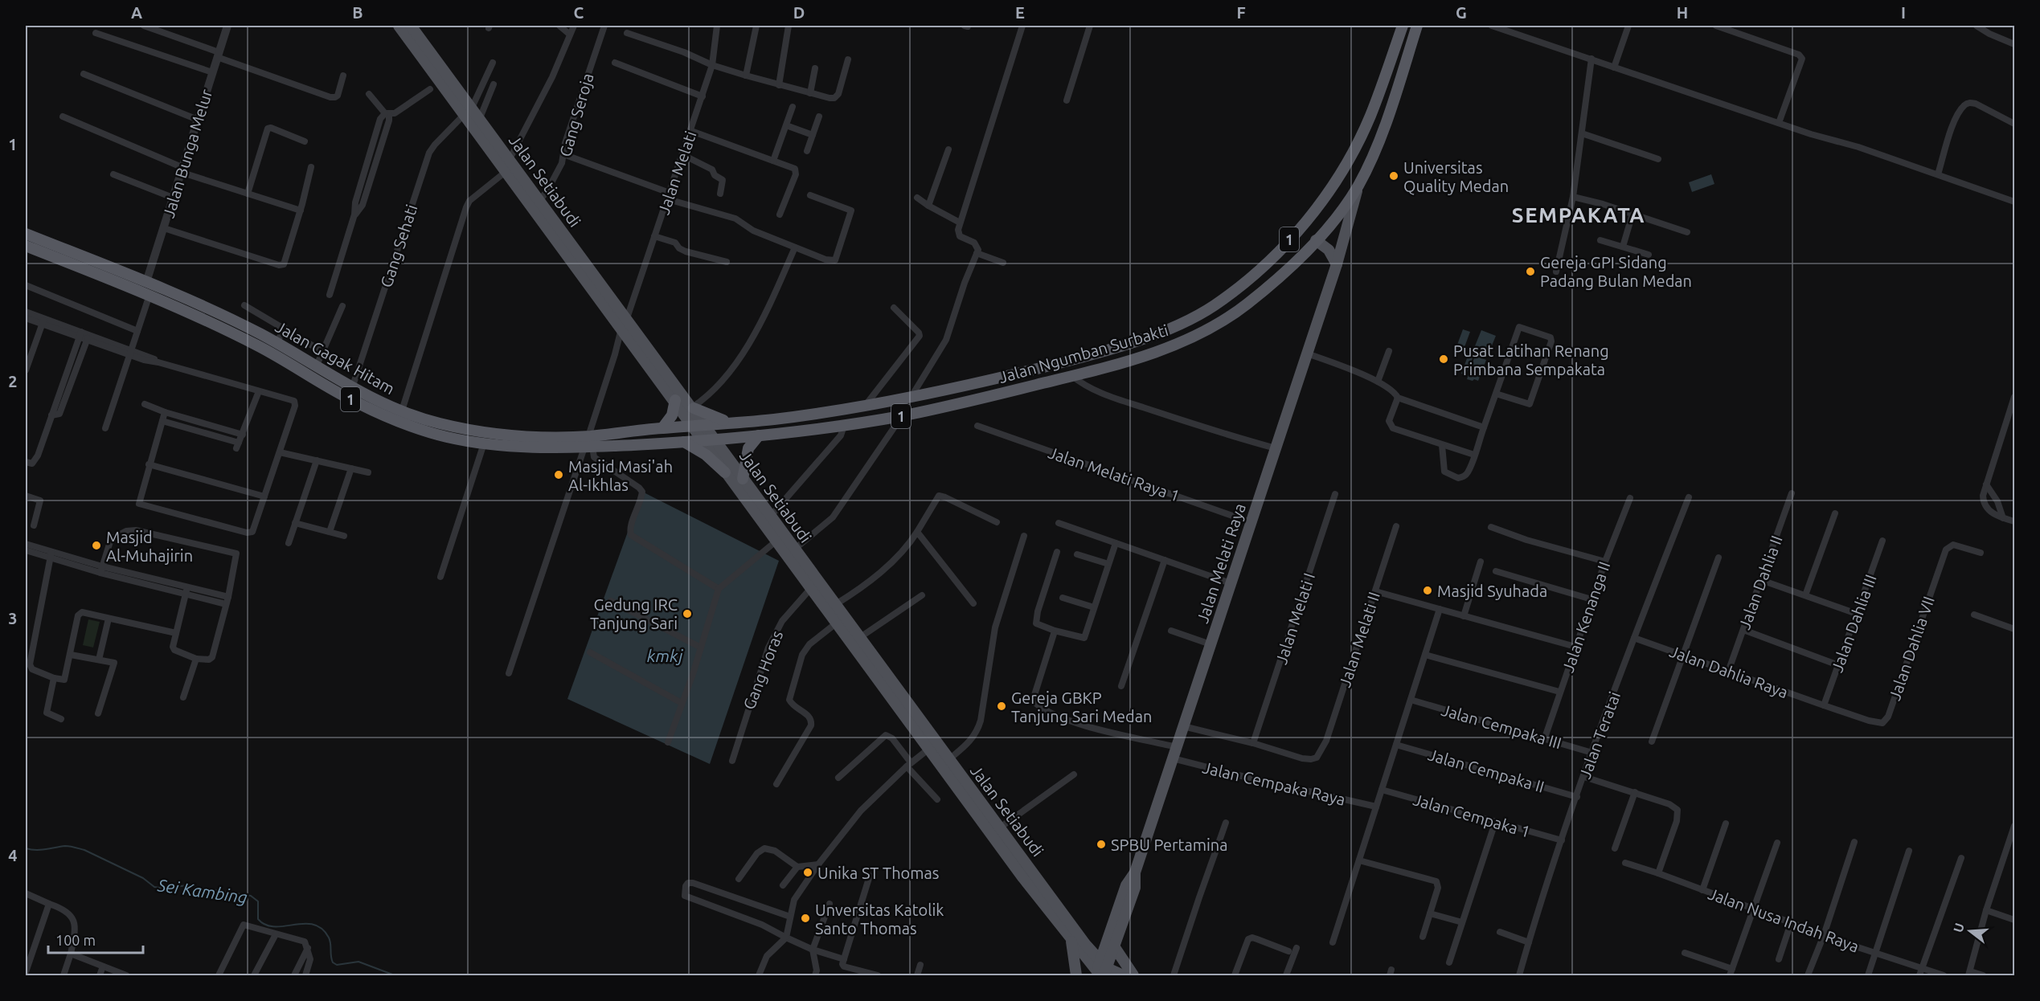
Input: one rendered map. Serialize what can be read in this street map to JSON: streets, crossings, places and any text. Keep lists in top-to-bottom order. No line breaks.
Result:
{"streets":{"highway":["1","Jalan Ngumban Surbakti","Jalan Gagak Hitam"],"main road":["Jalan Setiabudi","Jalan Melati Raya"],"street":["Gang Seroja","Jalan Bunga Melur","Jalan Melati","Gang Sehati","Jalan Melati Raya 1","Jalan Dahlia II","Jalan Kenanga II","Jalan Melati I","Jalan Dahlia III","Jalan Melati II","Jalan Dahlia VII","Gang Horas","Jalan Dahlia Raya","Jalan Cempaka III","Jalan Teratai","Jalan Cempaka II","Jalan Cempaka Raya","Jalan Cempaka 1","Jalan Nusa Indah Raya"]},"crossings":[["Gang Seroja","Jalan Setiabudi"],["Jalan Bunga Melur","Jalan Gagak Hitam"],["Jalan Melati","Jalan Setiabudi"],["Jalan Melati","Jalan Gagak Hitam"],["Jalan Setiabudi","Gang Sehati"],["Jalan Setiabudi","Jalan Ngumban Surbakti"],["Jalan Setiabudi","Jalan Gagak Hitam"],["Jalan Setiabudi","Jalan Melati Raya"],["Jalan Setiabudi","Gang Horas"],["Gang Sehati","Jalan Gagak Hitam"],["Jalan Ngumban Surbakti","Jalan Gagak Hitam"],["Jalan Ngumban Surbakti","Jalan Melati Raya"],["Jalan Melati Raya 1","Jalan Melati Raya"],["Jalan Melati Raya","Jalan Cempaka Raya"],["Jalan Dahlia II","Jalan Dahlia Raya"],["Jalan Kenanga II","Jalan Cempaka III"],["Jalan Melati I","Jalan Melati II"],["Jalan Dahlia III","Jalan Dahlia VII"],["Jalan Dahlia III","Jalan Dahlia Raya"],["Jalan Dahlia VII","Jalan Dahlia Raya"],["Jalan Dahlia Raya","Jalan Teratai"],["Jalan Cempaka III","Jalan Teratai"],["Jalan Teratai","Jalan Cempaka II"],["Jalan Teratai","Jalan Cempaka 1"]],"districts":["SEMPAKATA"],"water":["kmkj","Sei Kambing"],"places":["Universitas Quality Medan","Gereja GPI Sidang Padang Bulan Medan","Pusat Latihan Renang Primbana Sempakata","Masjid Masi'ah Al-Ikhlas","Masjid Al-Muhajirin","Masjid Syuhada","Gedung IRC Tanjung Sari","Gereja GBKP Tanjung Sari Medan","SPBU Pertamina","Unika ST Thomas","Unversitas Katolik Santo Thomas"],"scale_bar":"100 m","north":"left","grid":{"columns":["A","B","C","D","E","F","G","H","I"],"rows":["1","2","3","4"]}}
